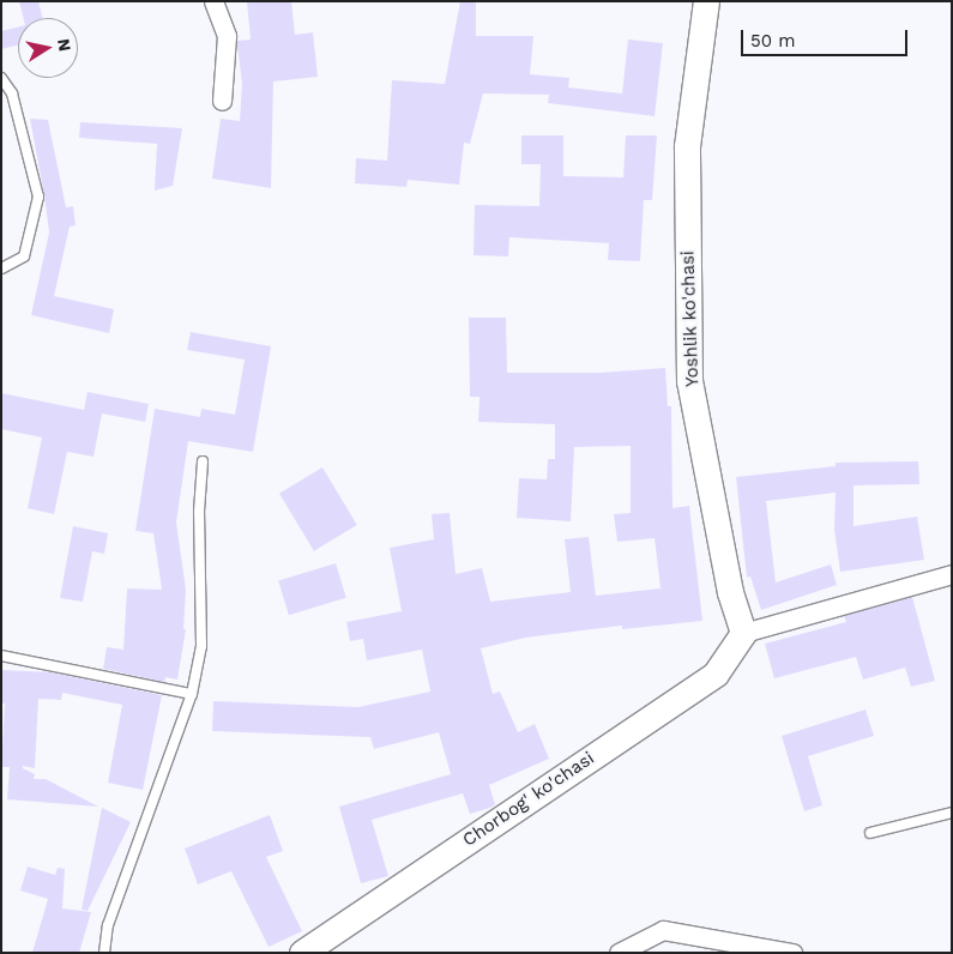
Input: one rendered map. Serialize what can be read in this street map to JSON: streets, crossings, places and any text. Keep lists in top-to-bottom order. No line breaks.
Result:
{"streets":{"street":["Yoshlik ko'chasi","Chorbog' ko'chasi"]},"crossings":[["Yoshlik ko'chasi","Chorbog' ko'chasi"]],"scale_bar":"50 m","north":"right"}
